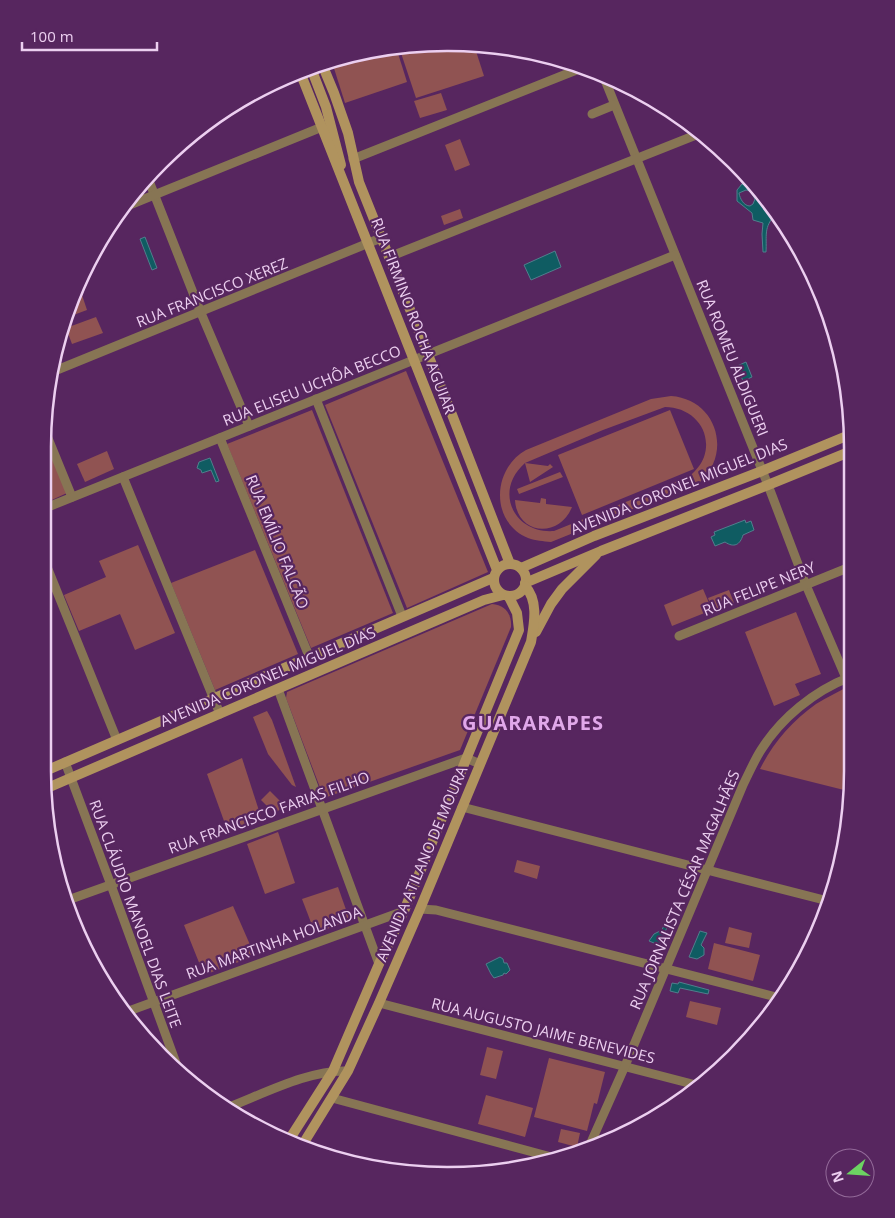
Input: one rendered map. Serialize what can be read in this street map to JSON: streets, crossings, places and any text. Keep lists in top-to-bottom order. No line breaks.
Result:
{"streets":{"street":["RUA FRANCISCO XEREZ","RUA FIRMINO ROCHA AGUIAR","RUA ROMEU ALDIGUERI","RUA ELISEU UCHÔA BECCO","AVENIDA CORONEL MIGUEL DIAS","RUA EMÍLIO FALCÃO","RUA FELIPE NERY","RUA FRANCISCO FARIAS FILHO","AVENIDA ATILANO DE MOURA","RUA JORNALISTA CÉSAR MAGALHÃES","RUA CLÁUDIO MANOEL DIAS LEITE","RUA MARTINHA HOLANDA","RUA AUGUSTO JAIME BENEVIDES"]},"crossings":[["RUA FRANCISCO XEREZ","RUA FIRMINO ROCHA AGUIAR"],["RUA FIRMINO ROCHA AGUIAR","RUA ELISEU UCHÔA BECCO"],["RUA FIRMINO ROCHA AGUIAR","AVENIDA CORONEL MIGUEL DIAS"],["RUA FIRMINO ROCHA AGUIAR","AVENIDA ATILANO DE MOURA"],["RUA ROMEU ALDIGUERI","RUA ELISEU UCHÔA BECCO"],["RUA ROMEU ALDIGUERI","AVENIDA CORONEL MIGUEL DIAS"],["RUA ROMEU ALDIGUERI","RUA FELIPE NERY"],["RUA ELISEU UCHÔA BECCO","RUA EMÍLIO FALCÃO"],["AVENIDA CORONEL MIGUEL DIAS","RUA EMÍLIO FALCÃO"],["AVENIDA CORONEL MIGUEL DIAS","AVENIDA ATILANO DE MOURA"],["AVENIDA CORONEL MIGUEL DIAS","RUA CLÁUDIO MANOEL DIAS LEITE"],["RUA FRANCISCO FARIAS FILHO","AVENIDA ATILANO DE MOURA"],["RUA FRANCISCO FARIAS FILHO","RUA CLÁUDIO MANOEL DIAS LEITE"],["AVENIDA ATILANO DE MOURA","RUA MARTINHA HOLANDA"],["AVENIDA ATILANO DE MOURA","RUA AUGUSTO JAIME BENEVIDES"],["RUA JORNALISTA CÉSAR MAGALHÃES","RUA AUGUSTO JAIME BENEVIDES"],["RUA CLÁUDIO MANOEL DIAS LEITE","RUA MARTINHA HOLANDA"]],"districts":["GUARARAPES"],"scale_bar":"100 m","north":"left"}
